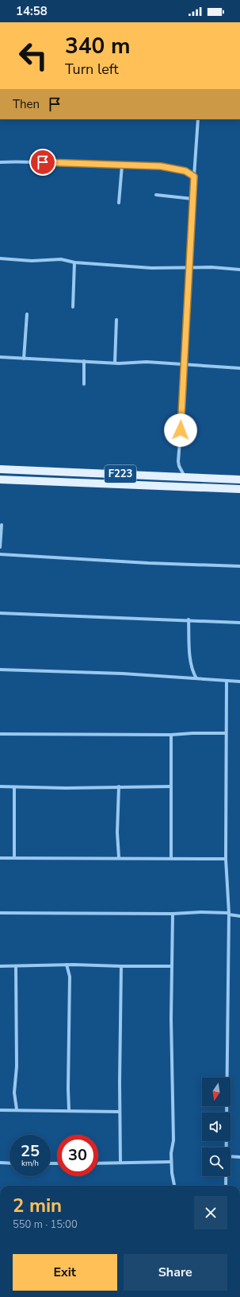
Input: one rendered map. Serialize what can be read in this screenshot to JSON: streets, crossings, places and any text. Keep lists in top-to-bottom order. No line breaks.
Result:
{"streets":{"main road":["F223"]},"north":"bottom","page":{"status":"14:58","turn":["340 m","Turn left"],"then":"Then","speed":"25 km/h","limit":"30","heading":["2 min","550 m · 15:00"],"buttons":["Exit","Share"]}}
